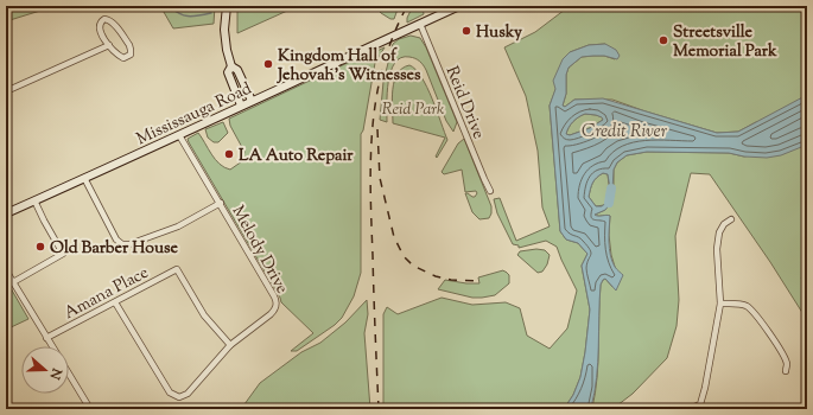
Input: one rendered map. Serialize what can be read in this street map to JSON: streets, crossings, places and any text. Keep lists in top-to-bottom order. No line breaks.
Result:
{"streets":{"main road":["Mississauga Road"],"street":["Reid Drive","Melody Drive","Amana Place"]},"crossings":[["Reid Drive","Mississauga Road"],["Mississauga Road","Melody Drive"],["Melody Drive","Amana Place"]],"water":["Credit River"],"parks":["Reid Park"],"places":["Husky","Streetsville Memorial Park","Kingdom Hall of Jehovah's Witnesses","LA Auto Repair","Old Barber House"],"north":"right"}
